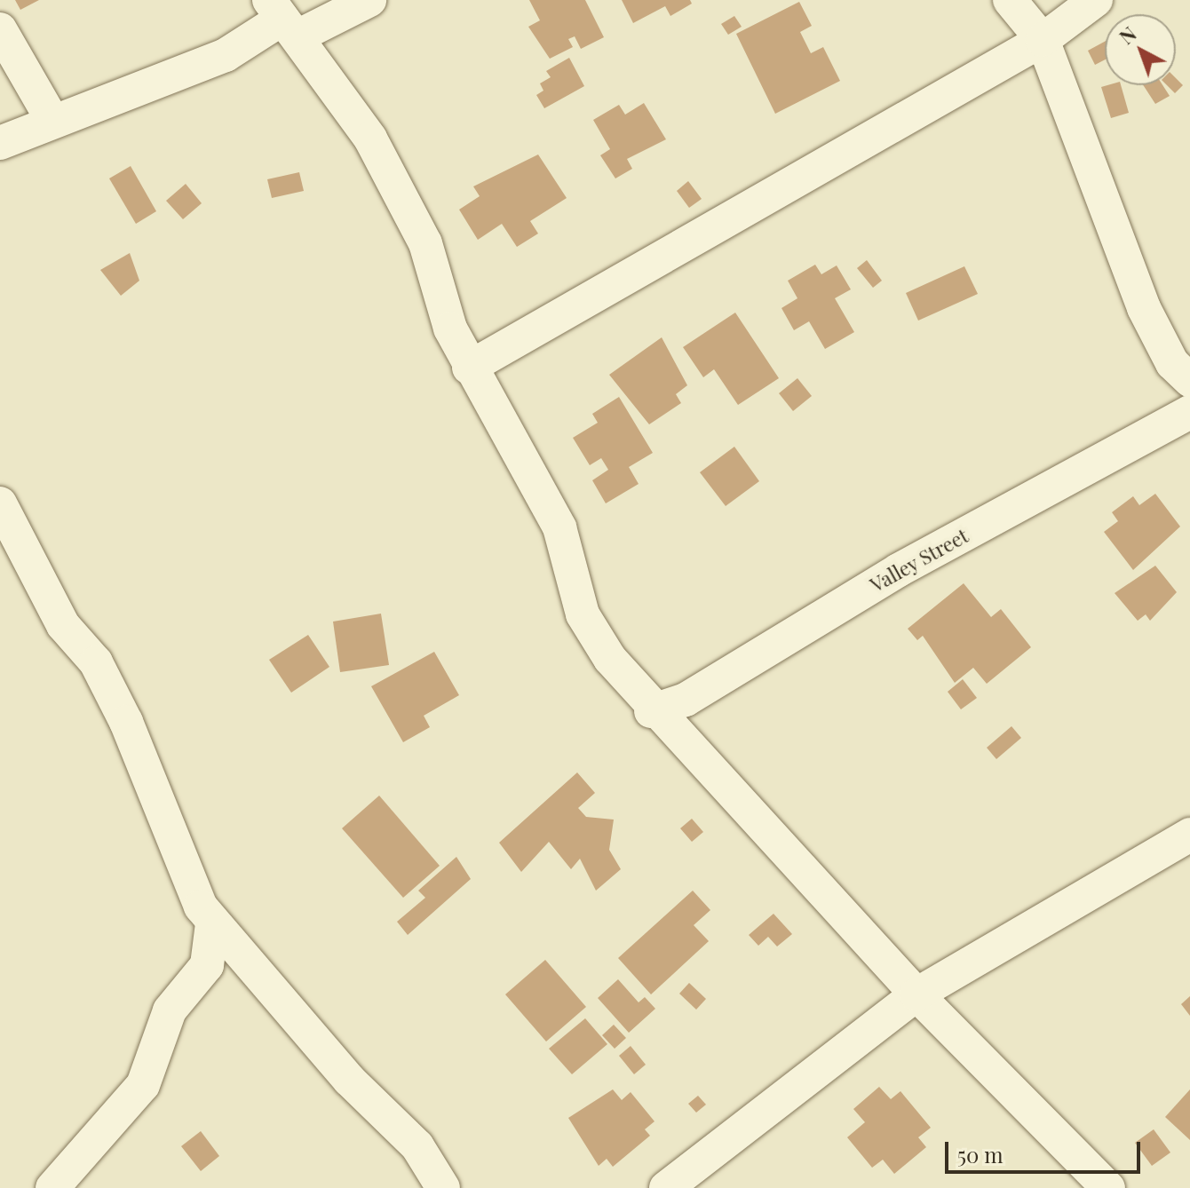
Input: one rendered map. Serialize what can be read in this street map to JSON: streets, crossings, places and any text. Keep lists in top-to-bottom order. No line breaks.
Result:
{"streets":{"street":["Valley Street"]},"scale_bar":"50 m","north":"top left"}
